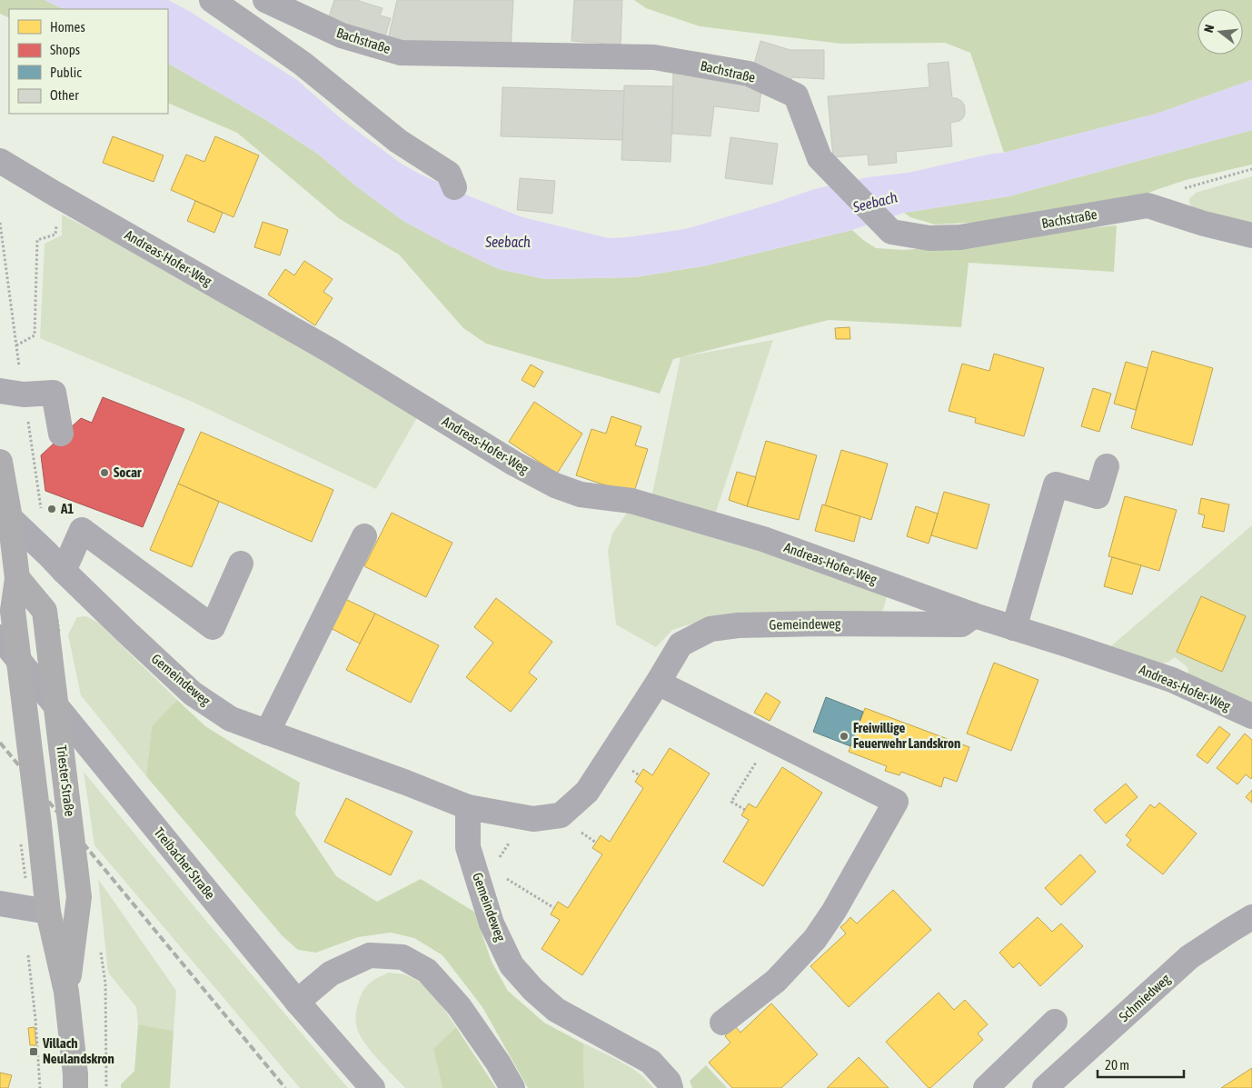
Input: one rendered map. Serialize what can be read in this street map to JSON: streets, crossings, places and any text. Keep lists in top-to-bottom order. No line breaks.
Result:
{"streets":{"main road":["Triester Straße"],"street":["Bachstraße","Andreas-Hofer-Weg","Gemeindeweg","Treibacher Straße","Schmiedweg"]},"crossings":[["Andreas-Hofer-Weg","Gemeindeweg"],["Gemeindeweg","Triester Straße"]],"water":["Seebach"],"places":{"other":["Socar","A1","Freiwillige Feuerwehr Landskron"],"transit":["Villach Neulandskron"]},"legend":["Homes","Shops","Public","Other"],"scale_bar":"20 m","north":"left"}
